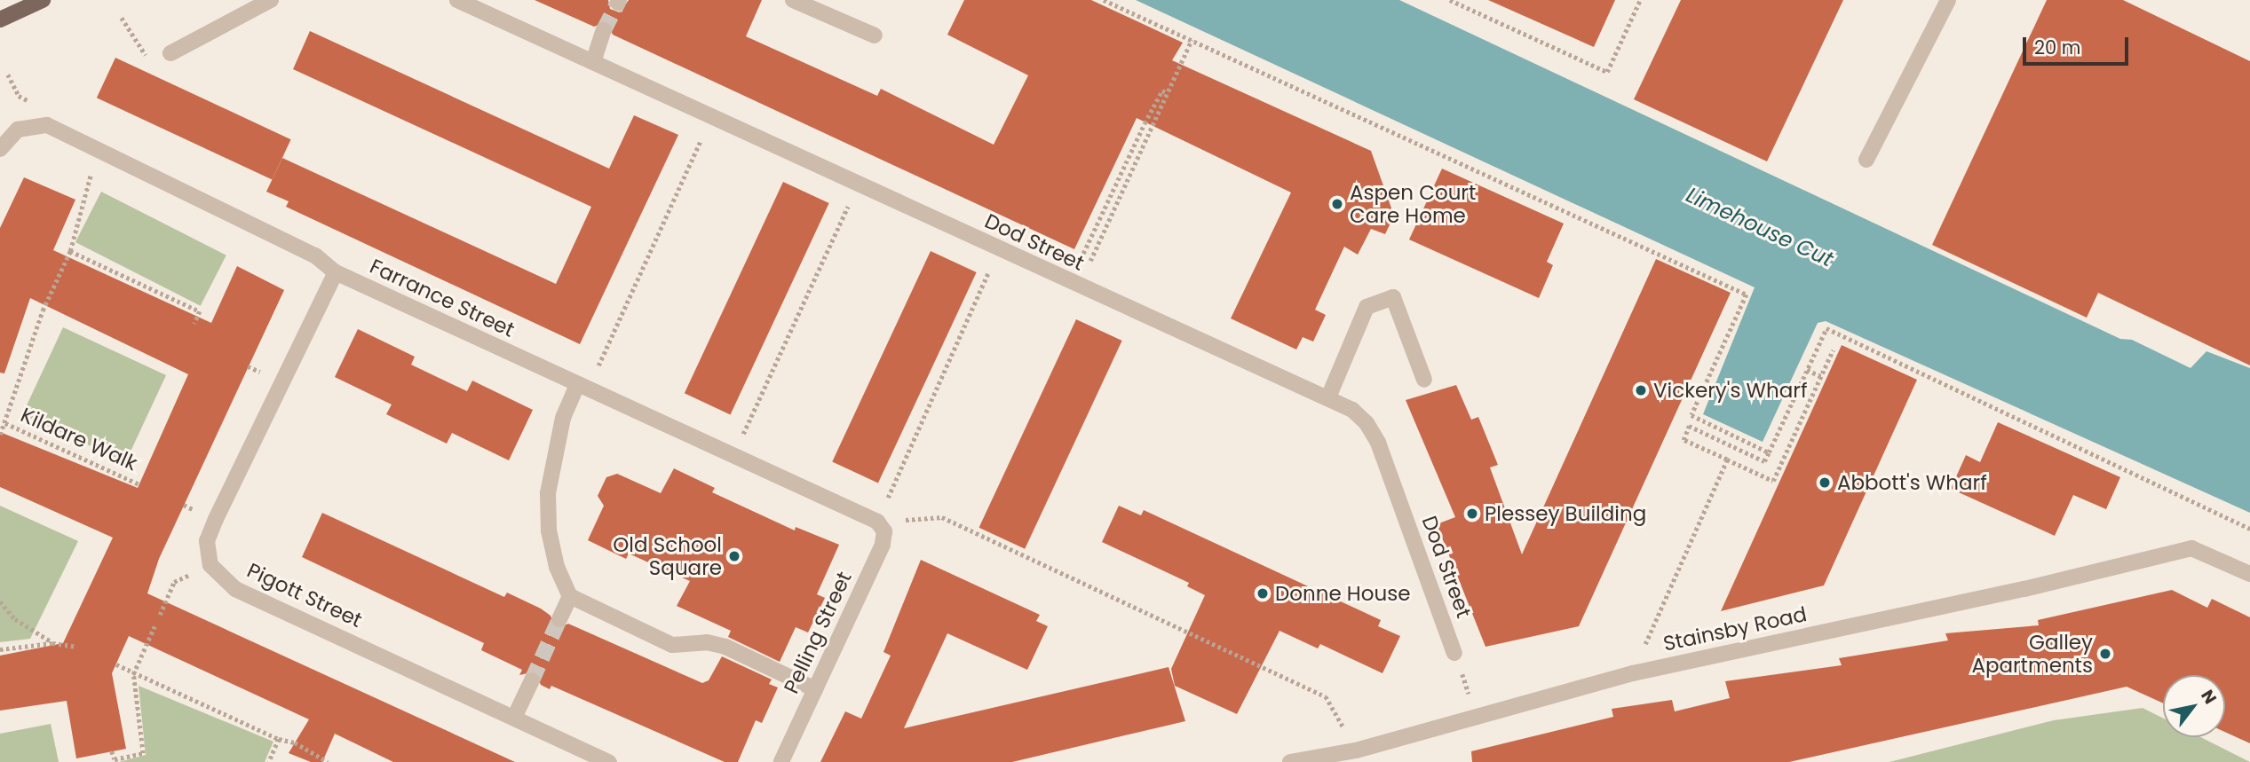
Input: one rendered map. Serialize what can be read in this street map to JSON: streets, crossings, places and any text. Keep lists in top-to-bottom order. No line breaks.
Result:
{"streets":{"street":["Dod Street","Farrance Street","Pigott Street","Stainsby Road","Pelling Street"],"path":["Kildare Walk"]},"crossings":[["Farrance Street","Kildare Walk"],["Farrance Street","Pelling Street"]],"water":["Limehouse Cut"],"places":["Aspen Court Care Home","Vickery's Wharf","Abbott's Wharf","Plessey Building","Old School Square","Donne House","Galley Apartments"],"scale_bar":"20 m","north":"top right"}
